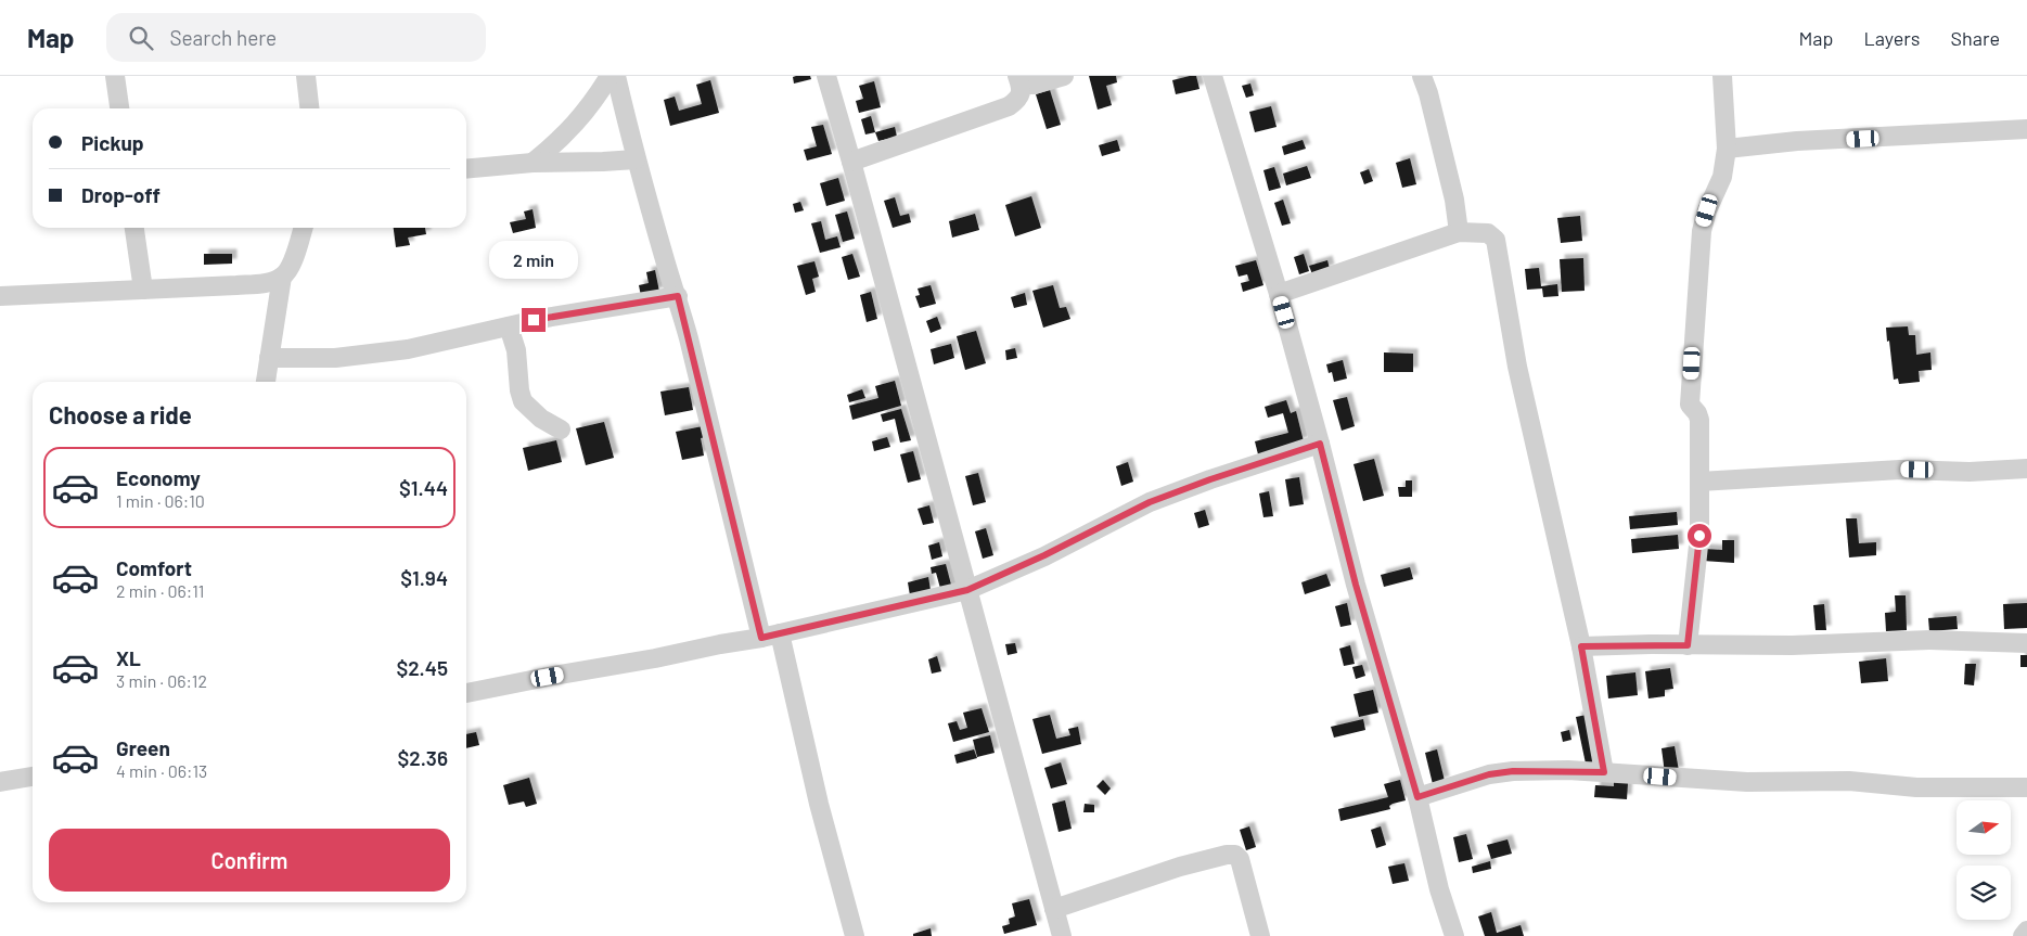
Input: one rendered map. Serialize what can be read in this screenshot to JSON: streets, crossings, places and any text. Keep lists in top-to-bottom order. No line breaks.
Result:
{"north":"right","page":{"header":"Map","search":"Search here","nav":["Map","Layers","Share"],"banner":["Pickup","Drop-off"],"bubble":"2 min","heading":"Choose a ride","list":[{"name":"Economy","note":"1 min · 06:10","value":"$1.44"},{"name":"Comfort","note":"2 min · 06:11","value":"$1.94"},{"name":"XL","note":"3 min · 06:12","value":"$2.45"},{"name":"Green","note":"4 min · 06:13","value":"$2.36"}],"buttons":"Confirm"}}
